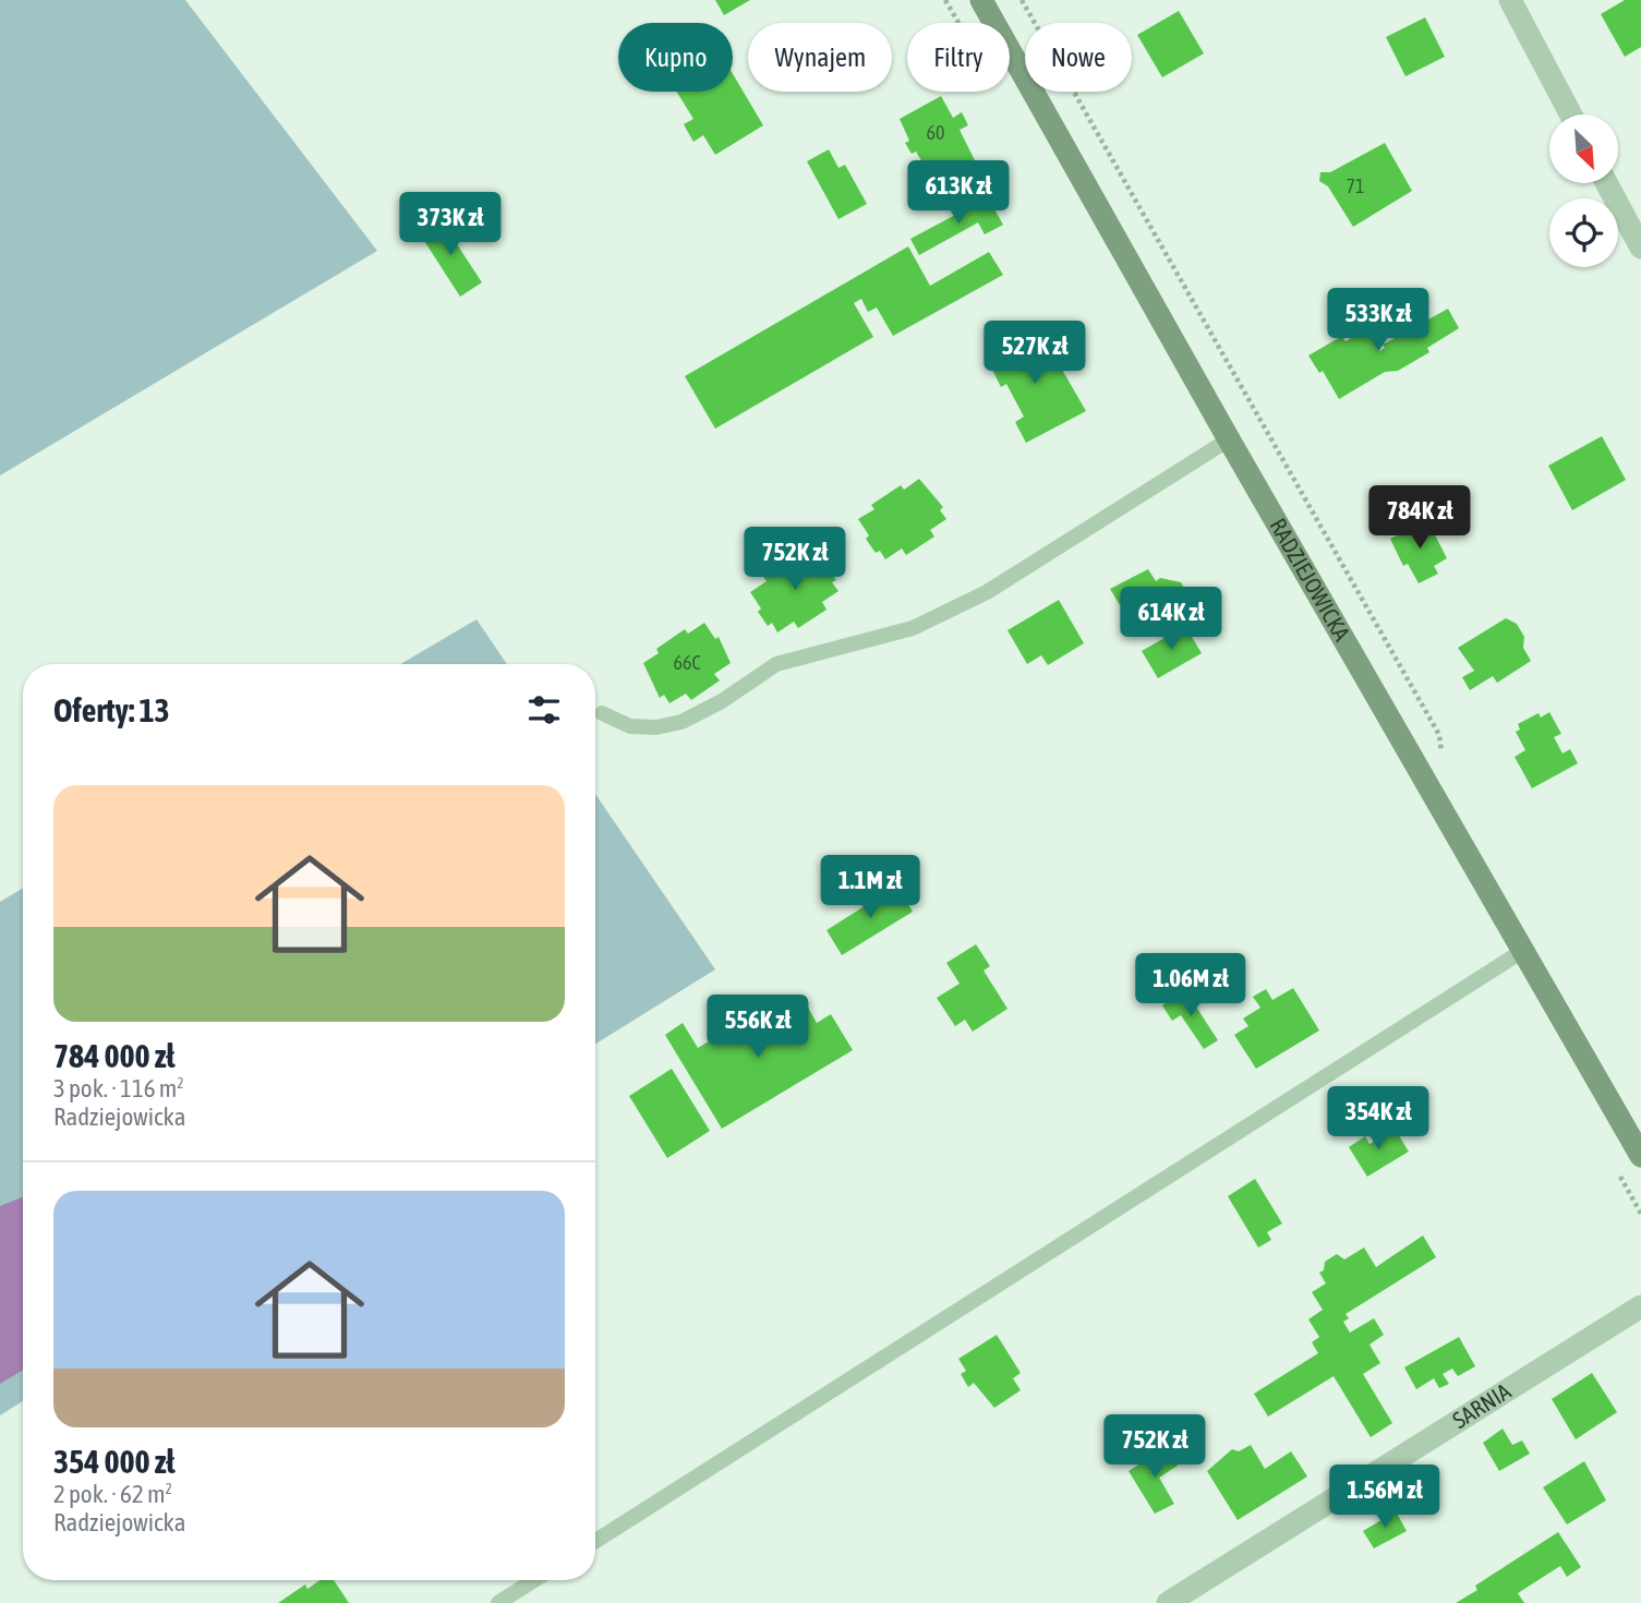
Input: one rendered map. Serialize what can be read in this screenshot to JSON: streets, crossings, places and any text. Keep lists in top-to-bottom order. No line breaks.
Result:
{"streets":{"main road":["RADZIEJOWICKA"],"street":["SARNIA"]},"house_numbers":["60","71","66C"],"north":"bottom right","page":{"chip":["Kupno","Wynajem","Filtry","Nowe"],"price":["613K zł","373K zł","533K zł","527K zł","784K zł","752K zł","614K zł","1.1M zł","1.06M zł","556K zł","354K zł","752K zł","1.56M zł"],"heading":"Oferty: 13","list":[{"name":"784 000 zł","note":"3 pok. · 116 m² · Radziejowicka"},{"name":"354 000 zł","note":"2 pok. · 62 m² · Radziejowicka"}]}}
